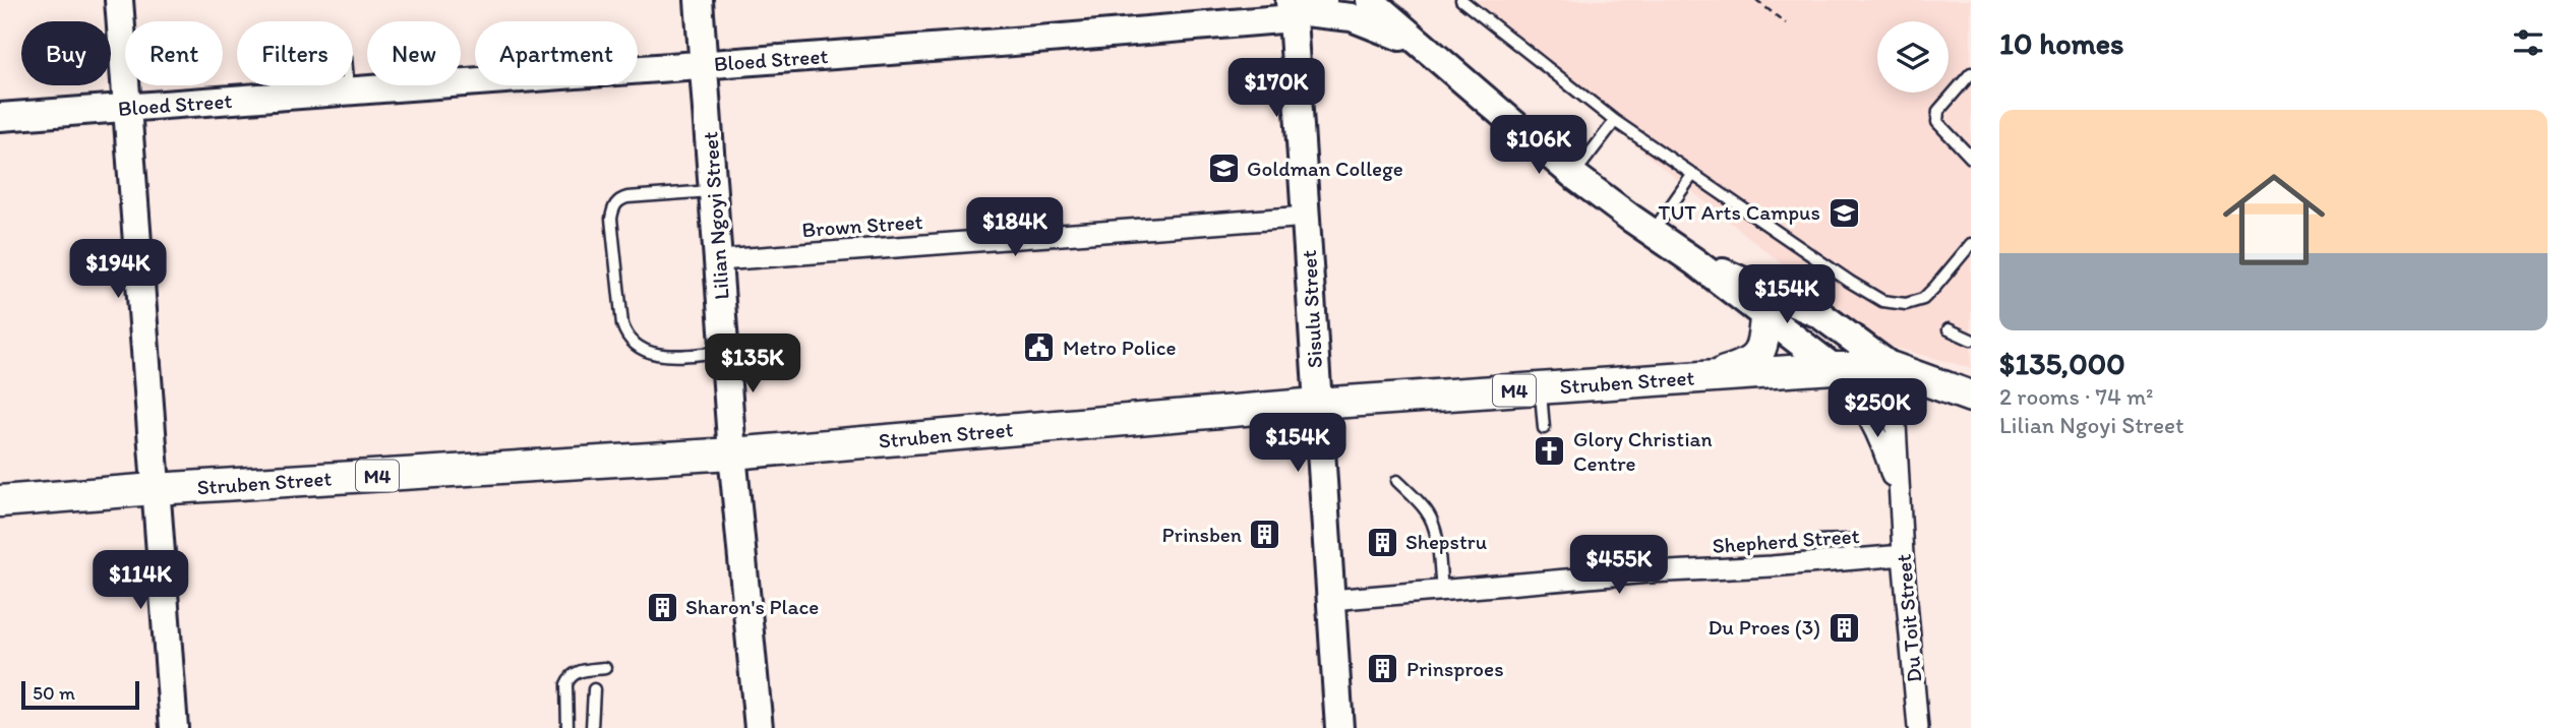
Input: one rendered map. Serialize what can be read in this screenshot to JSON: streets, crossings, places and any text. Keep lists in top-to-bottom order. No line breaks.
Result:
{"streets":{"main road":["Struben Street","M4"],"street":["Bloed Street","Lilian Ngoyi Street","Brown Street","Sisulu Street","Shepherd Street","Du Toit Street"]},"crossings":[["Bloed Street","Lilian Ngoyi Street"],["Bloed Street","Sisulu Street"],["Bloed Street","Du Toit Street"],["Lilian Ngoyi Street","Brown Street"],["Lilian Ngoyi Street","Struben Street"],["Brown Street","Sisulu Street"],["Sisulu Street","Struben Street"],["Sisulu Street","Shepherd Street"],["Sisulu Street","Du Toit Street"],["Struben Street","M4"],["Struben Street","Du Toit Street"],["M4","Du Toit Street"],["Shepherd Street","Du Toit Street"]],"places":{"school or university":["Goldman College","TUT Arts Campus"],"public building":["Metro Police"],"church":["Glory Christian Centre"],"building":["Prinsben","Shepstru","Sharon's Place","Du Proes (3)","Prinsproes"]},"scale_bar":"50 m","page":{"heading":"10 homes","chip":["Buy","Rent","Filters","New","Apartment"],"price":["$170K","$106K","$184K","$194K","$154K","$135K","$250K","$154K","$455K","$114K"],"list":[{"name":"$135,000","note":"2 rooms · 74 m² · Lilian Ngoyi Street"}],"scale":"50 m"}}
